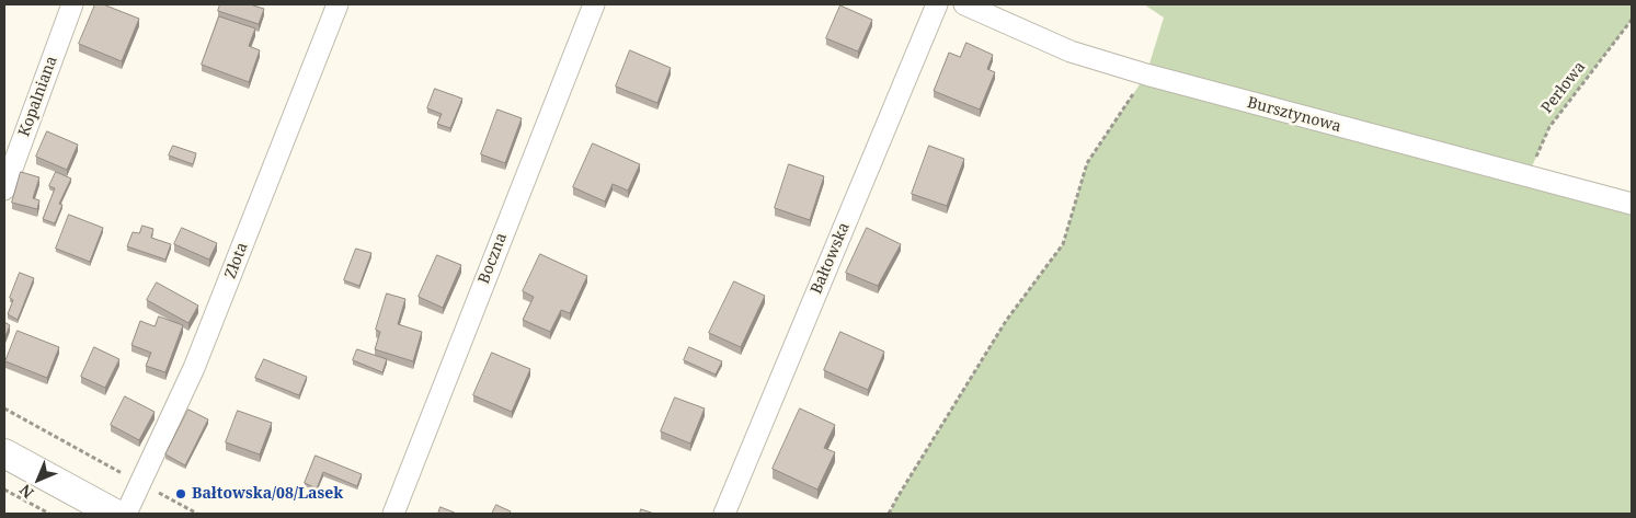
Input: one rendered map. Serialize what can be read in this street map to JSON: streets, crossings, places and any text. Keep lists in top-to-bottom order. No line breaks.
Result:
{"streets":{"street":["Kopalniana","Bursztynowa","Boczna","Bałtowska","Złota"],"path":["Perłowa"]},"crossings":[["Perłowa","Bursztynowa"]],"places":["Bałtowska/08/Lasek"],"north":"bottom left"}
